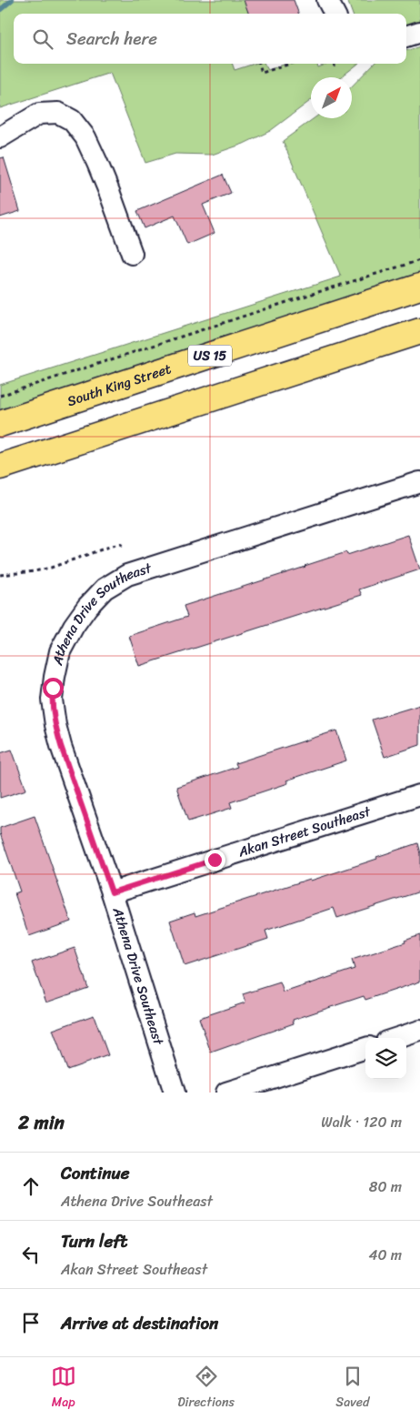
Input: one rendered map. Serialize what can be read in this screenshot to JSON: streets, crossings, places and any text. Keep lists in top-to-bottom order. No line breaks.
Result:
{"streets":{"highway":["US 15","South King Street"],"street":["Athena Drive Southeast","Akan Street Southeast"]},"crossings":[["Athena Drive Southeast","Akan Street Southeast"]],"north":"top right","page":{"search":"Search here","heading":["2 min","Walk · 120 m"],"list":[["Continue","Athena Drive Southeast","80 m"],["Turn left","Akan Street Southeast","40 m"],"Arrive at destination"],"nav":["Map","Directions","Saved"]}}
